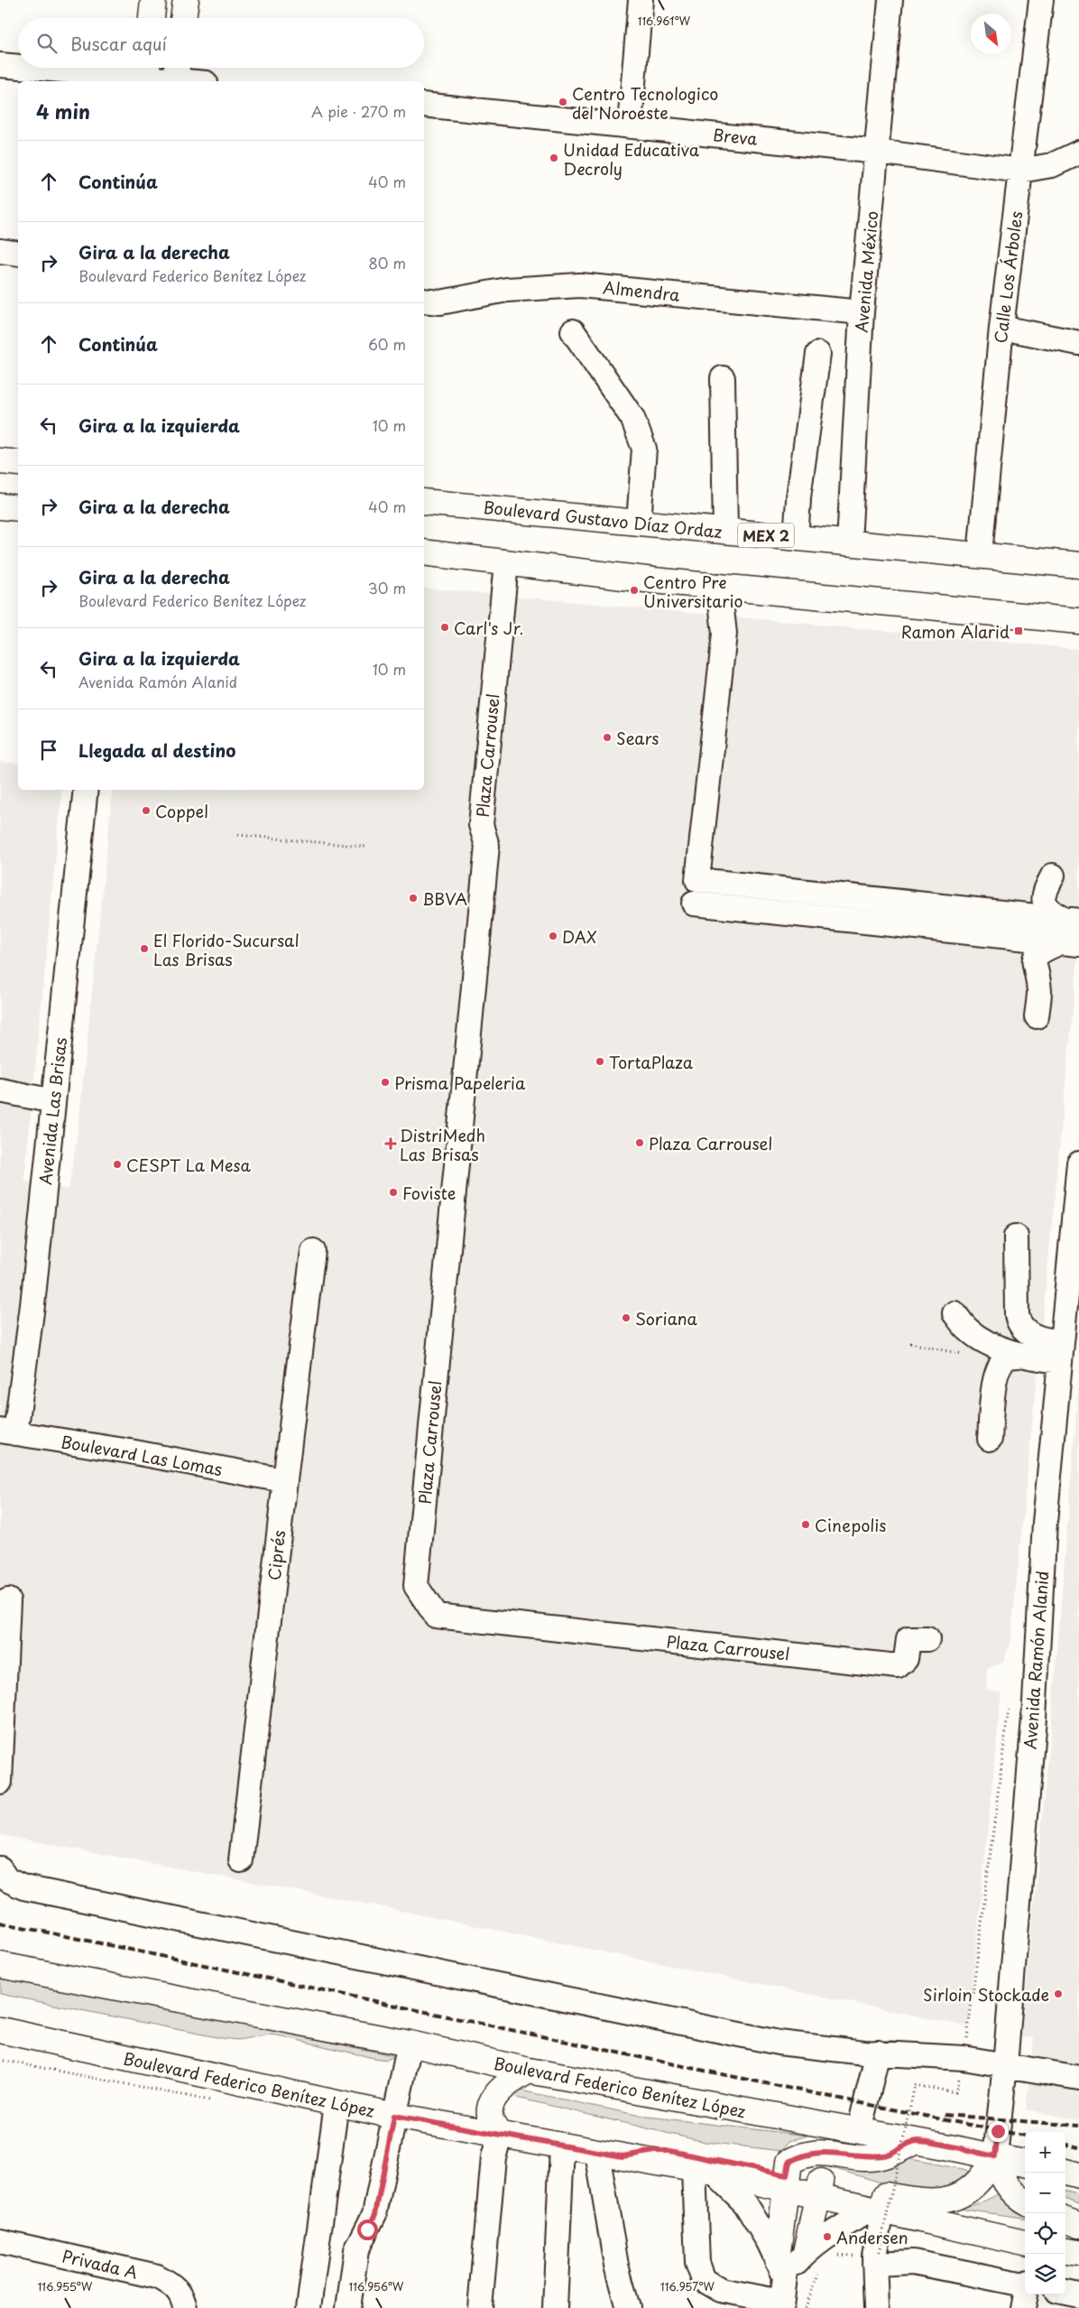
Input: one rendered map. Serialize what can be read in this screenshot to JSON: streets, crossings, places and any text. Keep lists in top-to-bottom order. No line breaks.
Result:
{"streets":{"main road":["Boulevard Gustavo Díaz Ordaz","MEX 2","Boulevard Federico Benítez López"],"street":["Breva","Avenida México","Calle Los Árboles","Almendra","Plaza Carrousel","Avenida Las Brisas","Boulevard Las Lomas","Ciprés","Avenida Ramón Alanid","Privada A"]},"crossings":[["Breva","Avenida México"],["Breva","Calle Los Árboles"],["Avenida México","Almendra"],["Avenida México","Boulevard Gustavo Díaz Ordaz"],["Calle Los Árboles","Boulevard Gustavo Díaz Ordaz"],["Avenida Las Brisas","Boulevard Las Lomas"],["Boulevard Las Lomas","Ciprés"],["Avenida Ramón Alanid","Boulevard Federico Benítez López"]],"places":{"other":["Centro Tecnologico del Noroeste","Unidad Educativa Decroly","Centro Pre Universitario","Carl's Jr.","Sears","Coppel","BBVA","DAX","El Florido-Sucursal Las Brisas","TortaPlaza","Prisma Papeleria","Plaza Carrousel","CESPT La Mesa","Foviste","Soriana","Cinepolis","Sirloin Stockade","Andersen"],"transit":["Ramon Alarid"],"health":["DistriMedh Las Brisas"]},"north":"bottom right","page":{"search":"Buscar aquí","heading":["4 min","A pie · 270 m"],"list":[["Continúa","40 m"],["Gira a la derecha","Boulevard Federico Benítez López","80 m"],["Continúa","60 m"],["Gira a la izquierda","10 m"],["Gira a la derecha","40 m"],["Gira a la derecha","Boulevard Federico Benítez López","30 m"],["Gira a la izquierda","Avenida Ramón Alanid","10 m"],"Llegada al destino"],"map_buttons":["+","−"]},"coordinates":["116.961°W","116.955°W","116.956°W","116.957°W"]}
